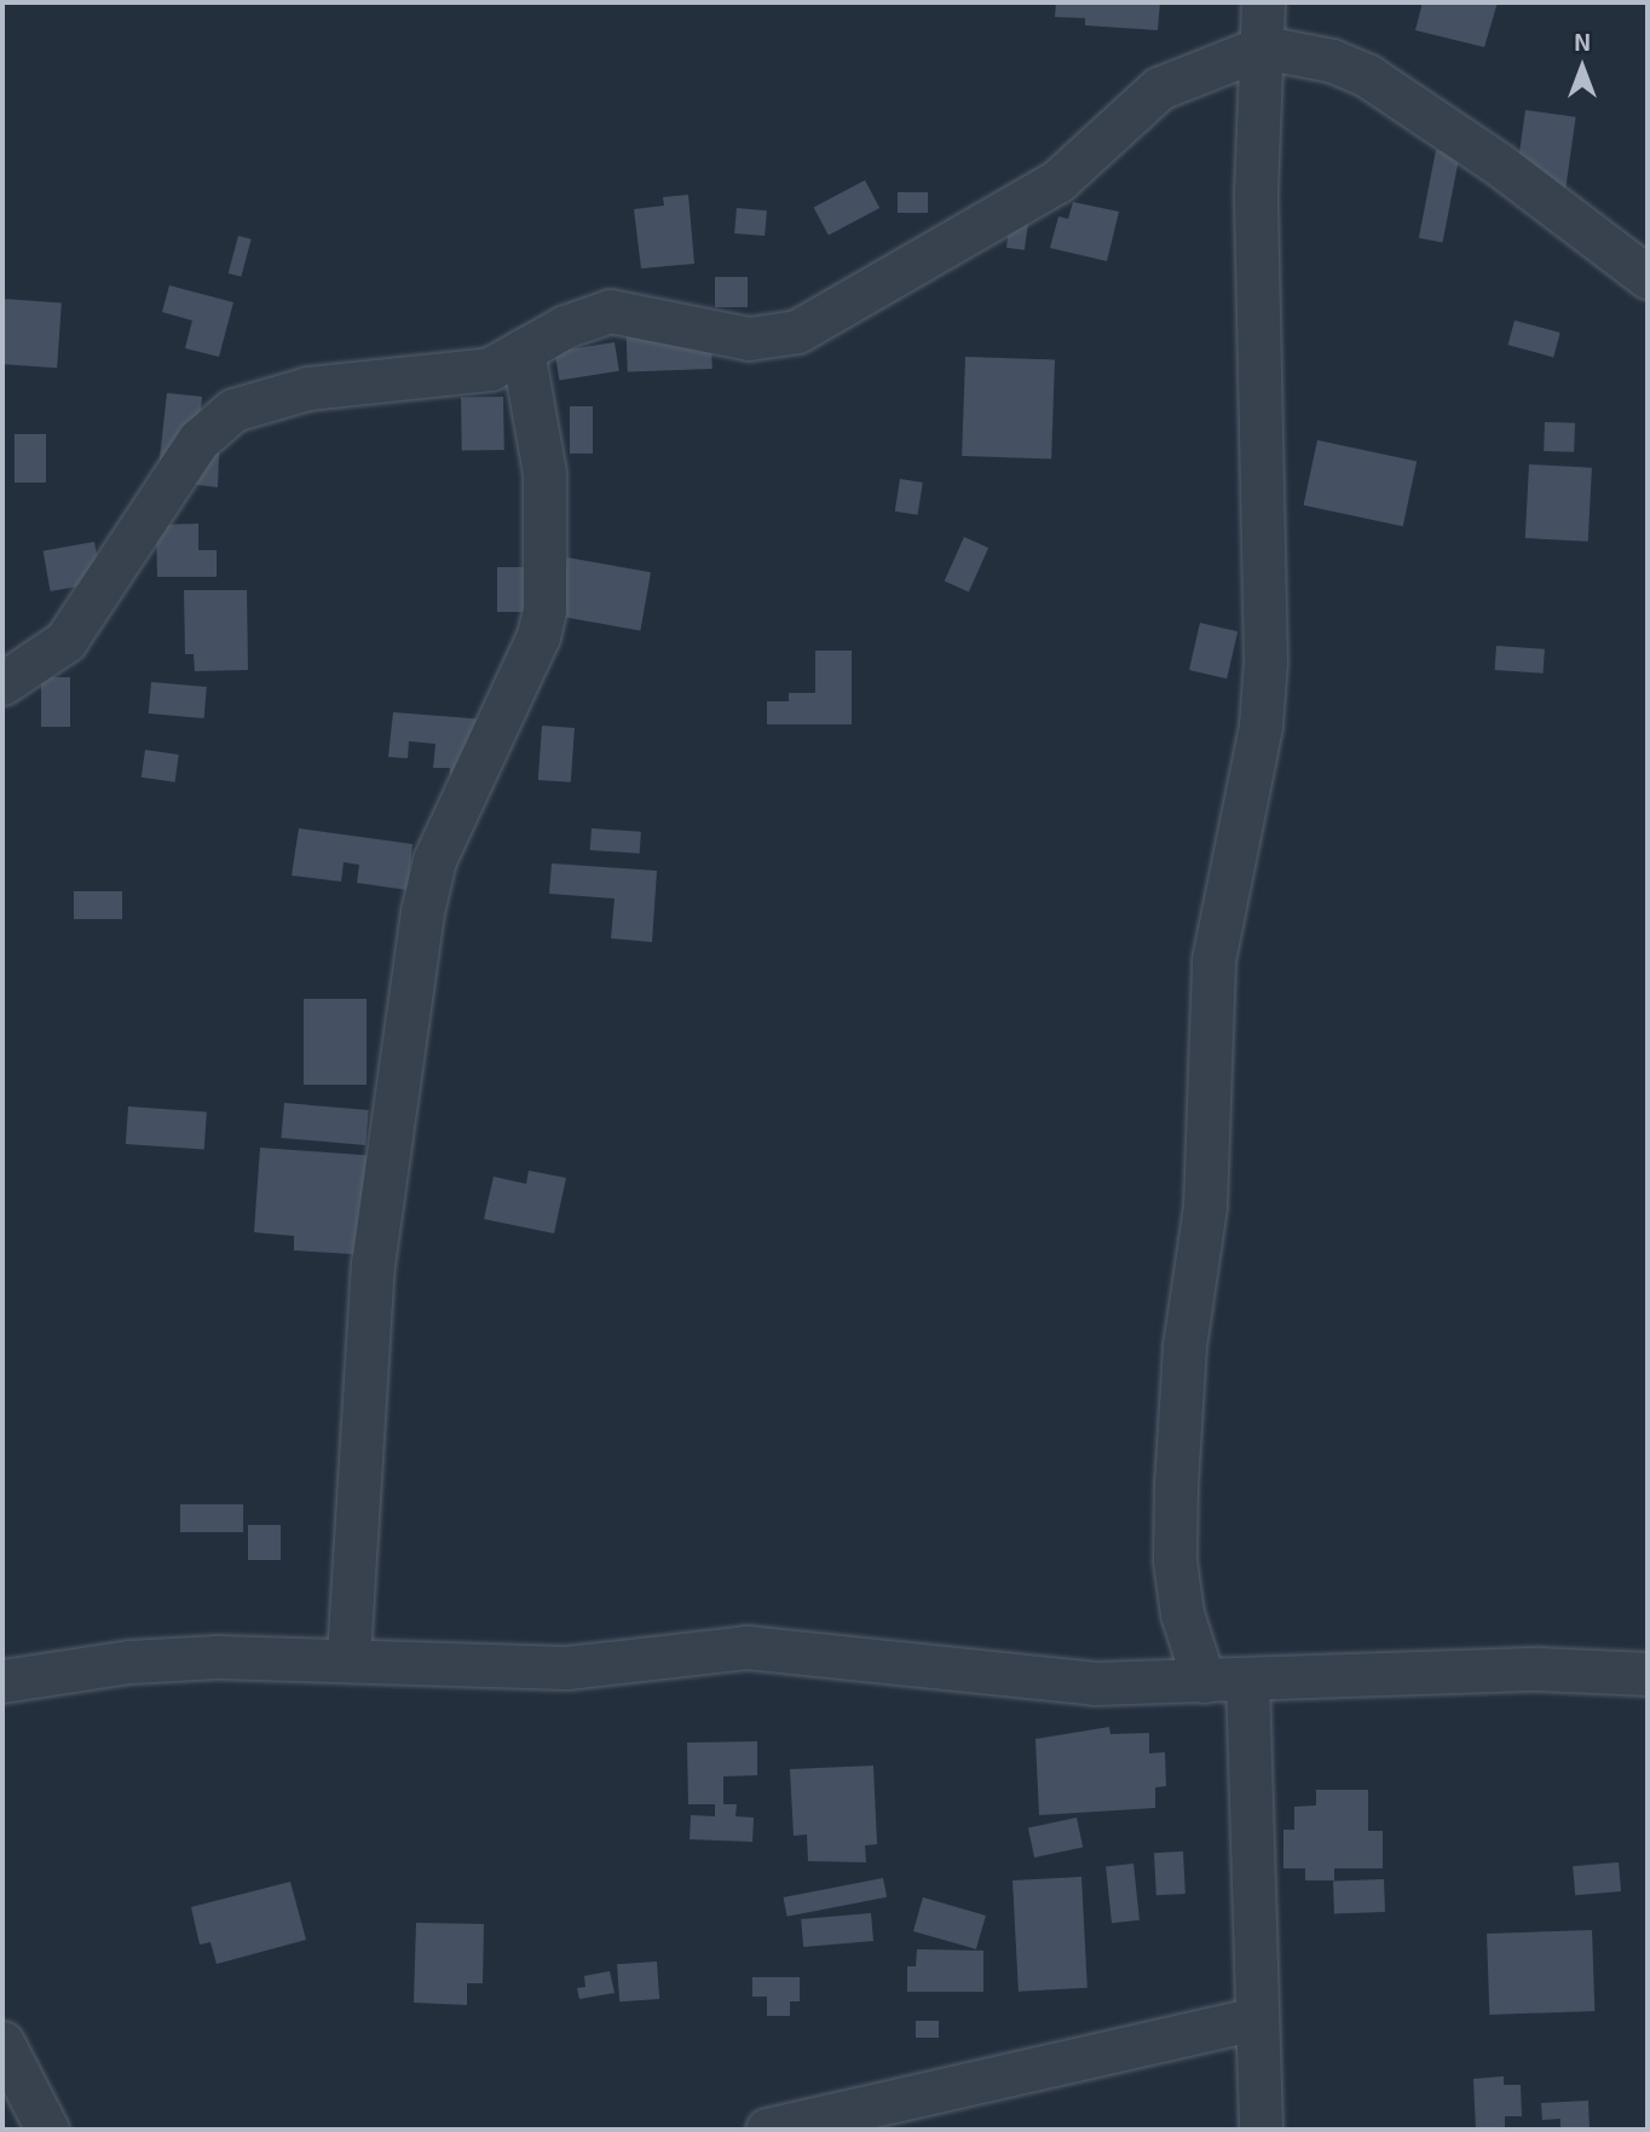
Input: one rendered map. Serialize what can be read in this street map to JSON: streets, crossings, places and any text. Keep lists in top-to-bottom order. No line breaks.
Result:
{"north":"top"}
